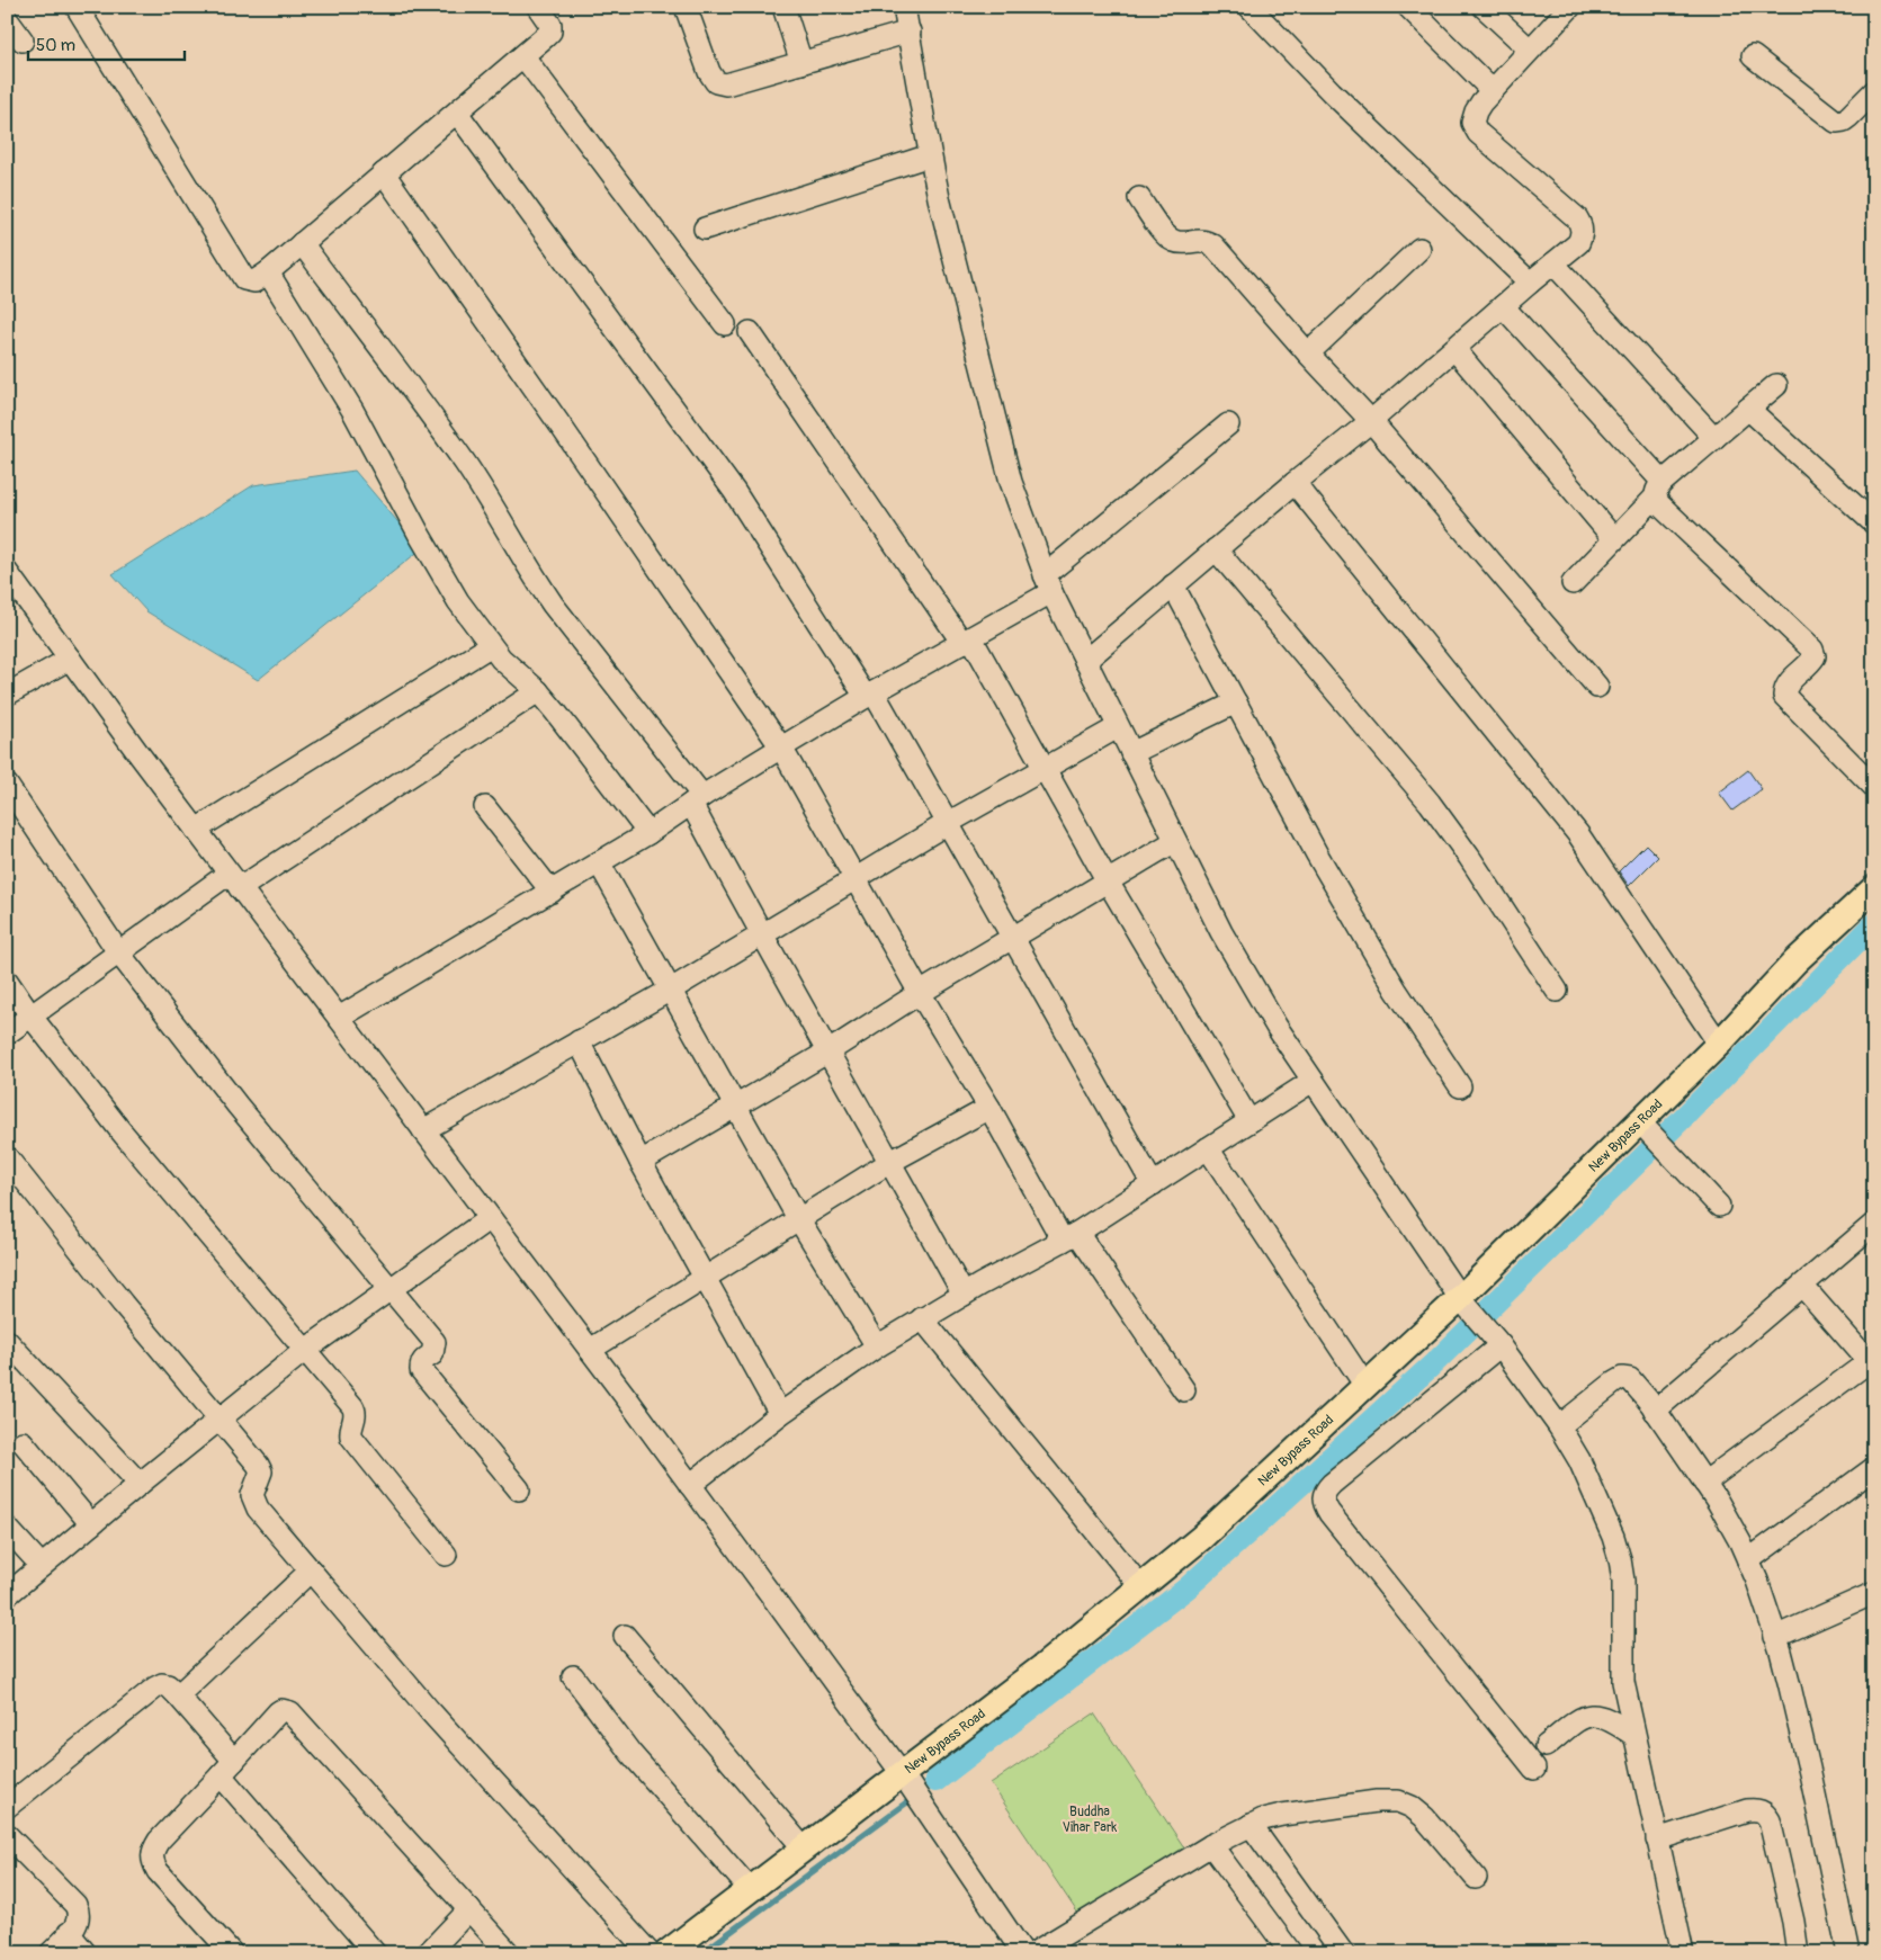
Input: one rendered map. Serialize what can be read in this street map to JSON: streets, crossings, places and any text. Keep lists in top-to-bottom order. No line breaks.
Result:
{"streets":{"main road":["New Bypass Road"]},"parks":["Buddha Vihar Park"],"scale_bar":"50 m"}
